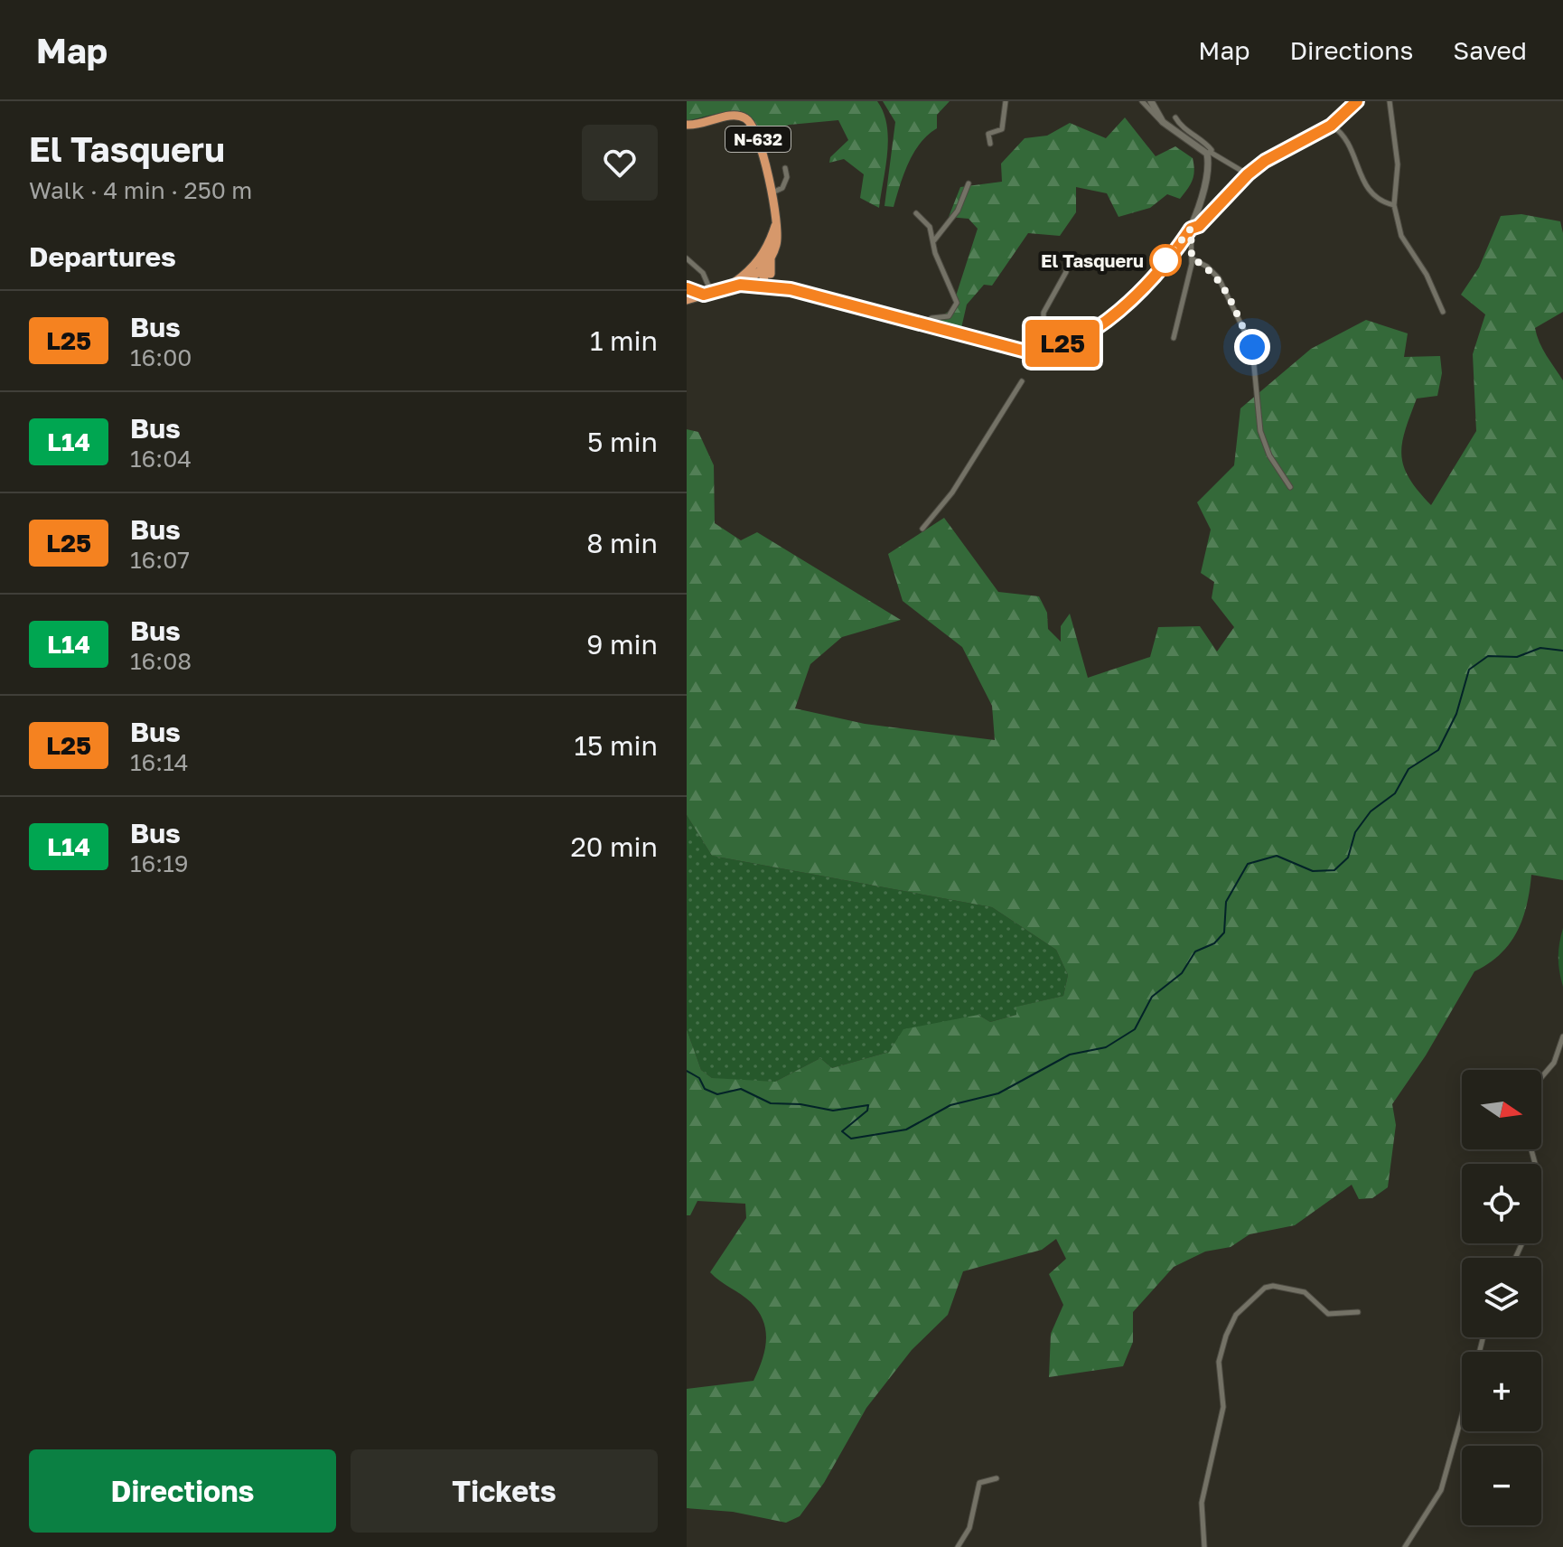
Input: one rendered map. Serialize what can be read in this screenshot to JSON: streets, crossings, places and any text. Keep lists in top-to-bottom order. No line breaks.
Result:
{"streets":{"highway":["N-632"]},"places":["El Tasqueru"],"lines":["bus line L25"],"north":"right","page":{"header":"Map","nav":["Map","Directions","Saved"],"heading":[["El Tasqueru","Walk · 4 min · 250 m"],"Departures"],"on_map":"L25","list":[{"mark":"L25","name":"Bus","note":"16:00","value":"1 min"},{"mark":"L14","name":"Bus","note":"16:04","value":"5 min"},{"mark":"L25","name":"Bus","note":"16:07","value":"8 min"},{"mark":"L14","name":"Bus","note":"16:08","value":"9 min"},{"mark":"L25","name":"Bus","note":"16:14","value":"15 min"},{"mark":"L14","name":"Bus","note":"16:19","value":"20 min"}],"map_buttons":["+","−"],"buttons":["Directions","Tickets"]}}
